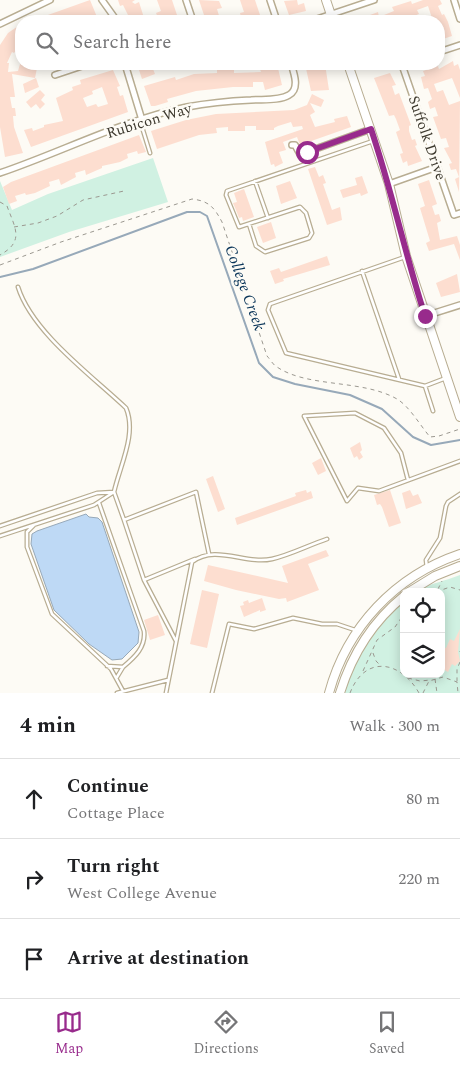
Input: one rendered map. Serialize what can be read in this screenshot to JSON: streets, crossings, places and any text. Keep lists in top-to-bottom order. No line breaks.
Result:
{"streets":{"street":["Rubicon Way","Suffolk Drive"]},"water":["College Creek"],"page":{"search":"Search here","heading":["4 min","Walk · 300 m"],"list":[["Continue","Cottage Place","80 m"],["Turn right","West College Avenue","220 m"],"Arrive at destination"],"nav":["Map","Directions","Saved"]}}
